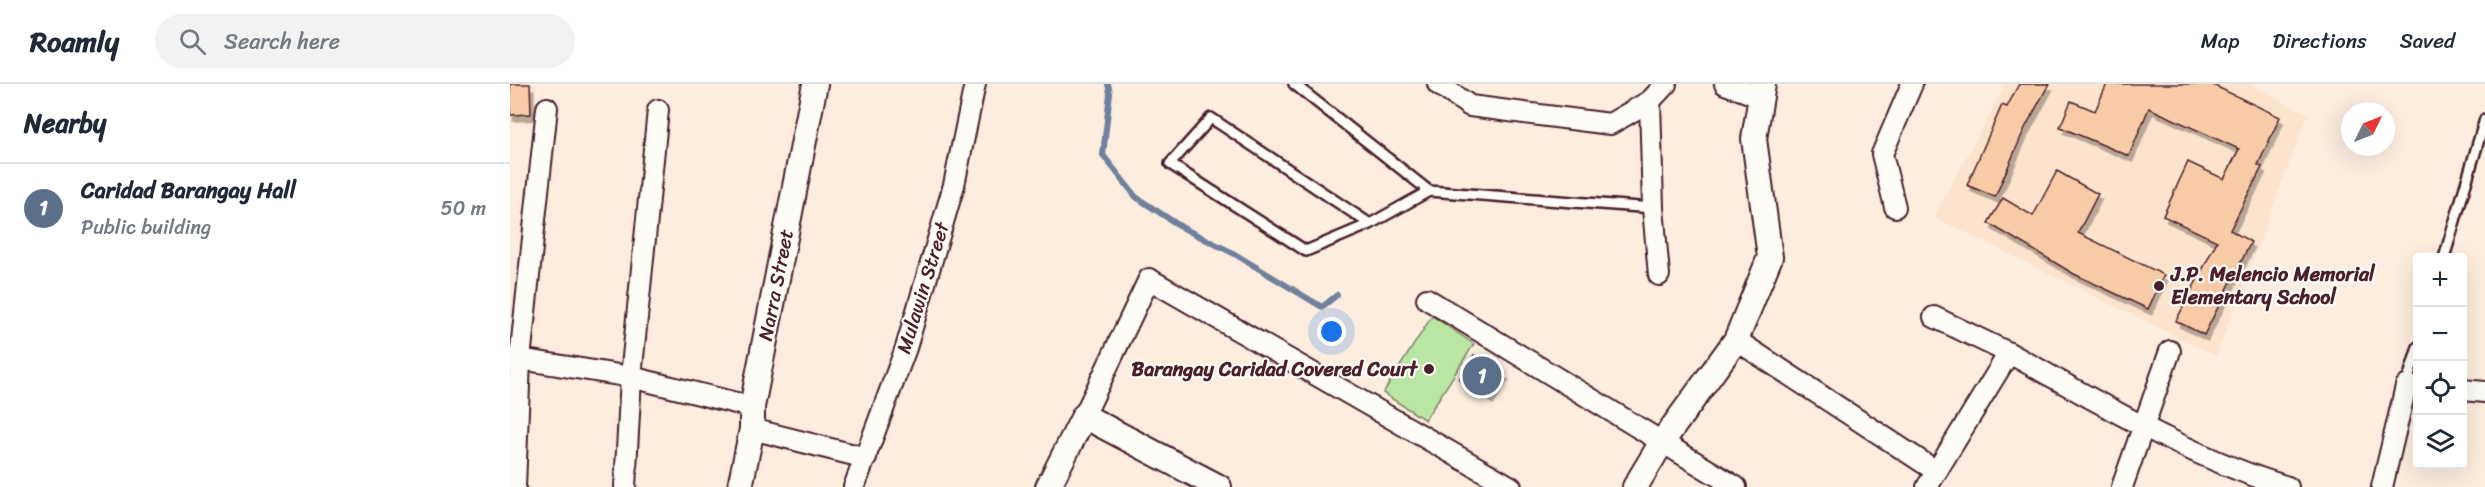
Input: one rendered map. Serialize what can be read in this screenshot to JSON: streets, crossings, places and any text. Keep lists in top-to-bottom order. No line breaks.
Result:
{"streets":{"street":["Narra Street","Mulawin Street"]},"places":["J.P. Melencio Memorial Elementary School","Barangay Caridad Covered Court"],"north":"top right","page":{"header":"Roamly","search":"Search here","nav":["Map","Directions","Saved"],"heading":"Nearby","list":[{"mark":"1","name":"Caridad Barangay Hall","note":"Public building","value":"50 m"}],"map_buttons":["+","−"],"pins":"1"}}
